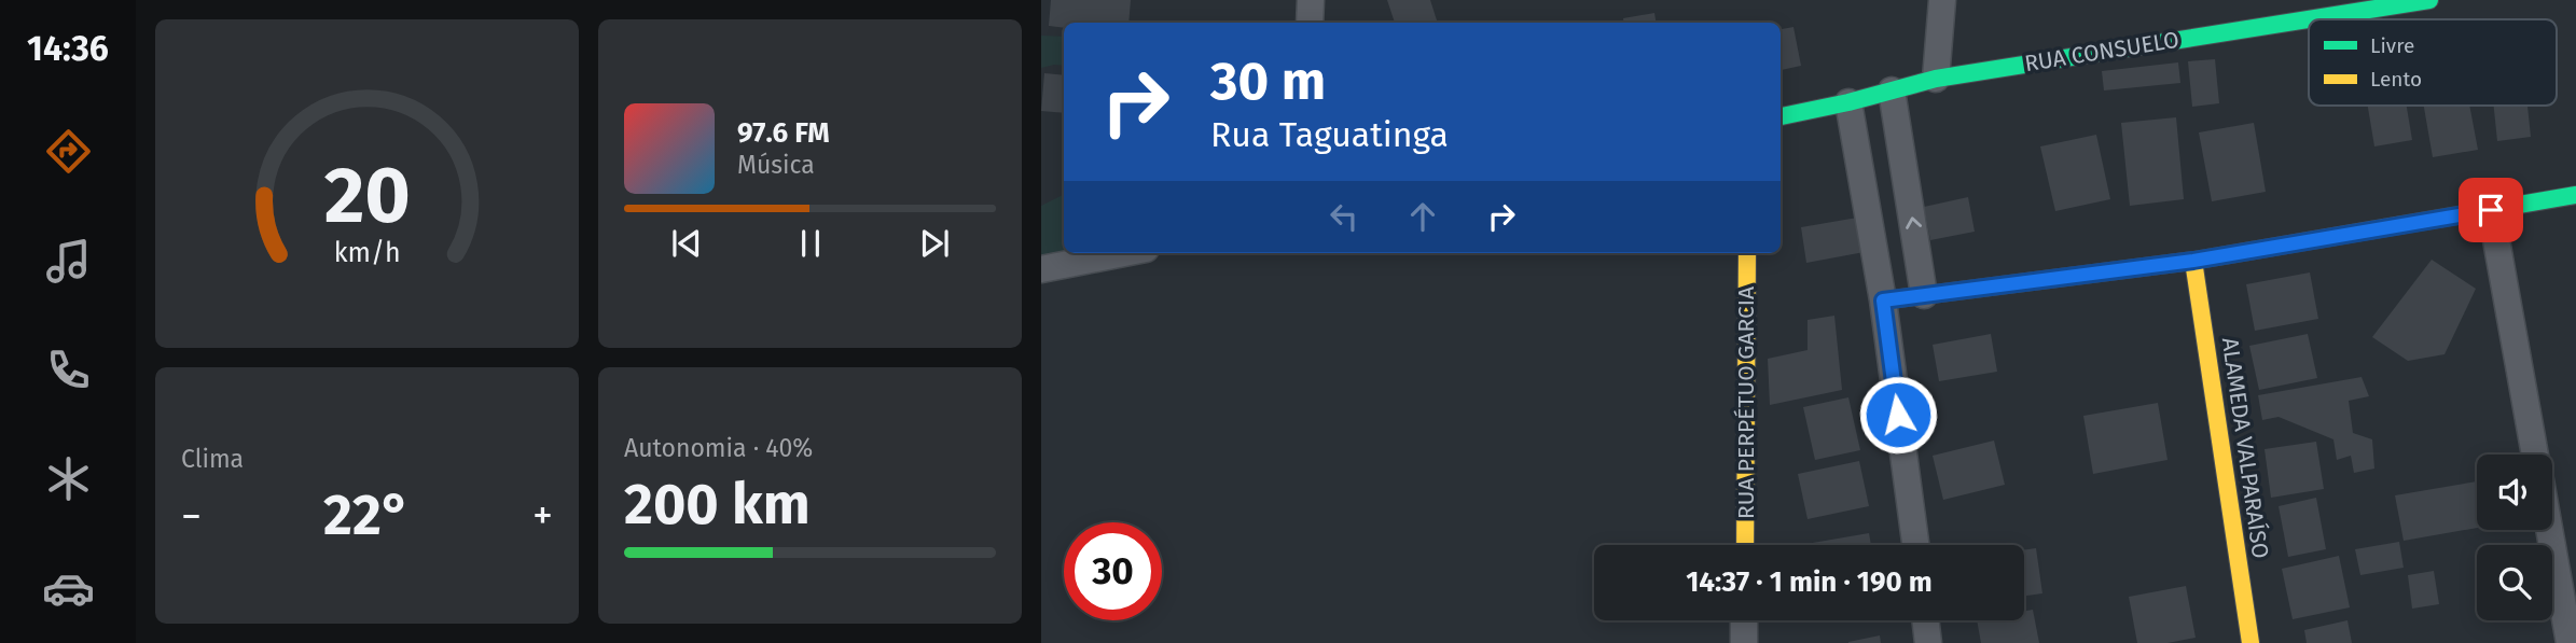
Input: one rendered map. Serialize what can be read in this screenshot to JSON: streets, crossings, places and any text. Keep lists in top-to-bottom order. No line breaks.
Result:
{"streets":{"street":["RUA CONSUELO","RUA PERPÉTUO GARCIA","ALAMEDA VALPARAÍSO"]},"legend":["Livre","Lento"],"page":{"tabs":"14:36","turn":["30 m","Rua Taguatinga"],"song":["97.6 FM","Música"],"tile":["Clima",["Autonomia · 40%","200 km"]],"heat":["−","22°","+"],"limit":"30","trip":"14:37 · 1 min · 190 m","gauge":["20","km/h"]}}
